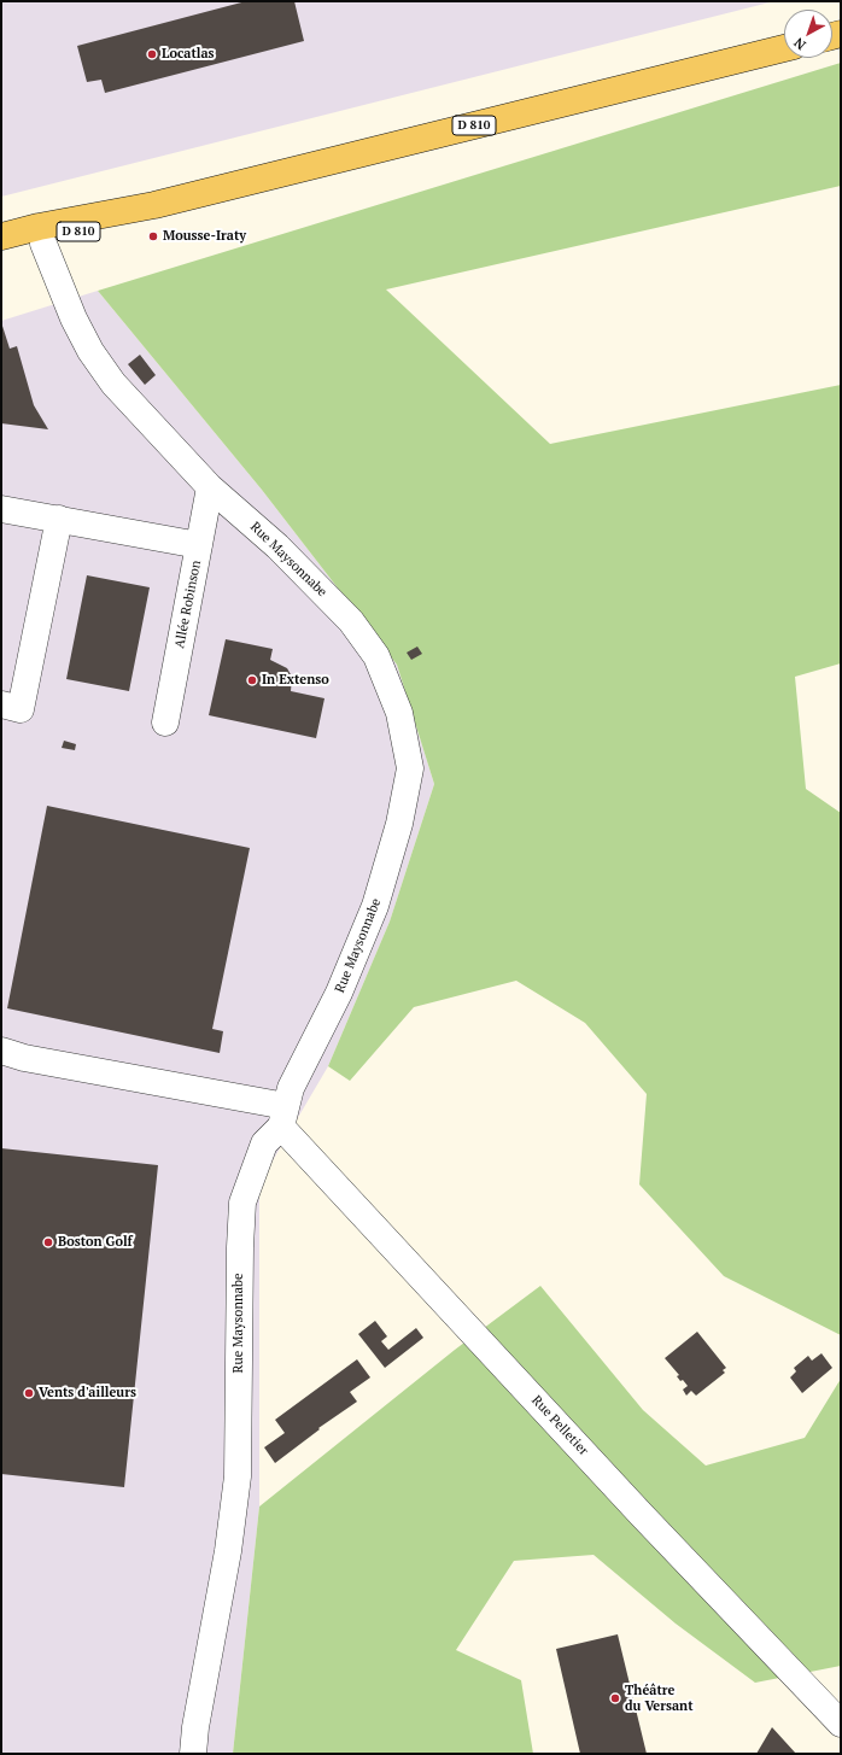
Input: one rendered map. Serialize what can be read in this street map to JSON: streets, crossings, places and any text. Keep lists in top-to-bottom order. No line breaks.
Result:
{"streets":{"main road":["D 810"],"street":["Rue Maysonnabe","Allée Robinson","Rue Pelletier"]},"crossings":[["D 810","Rue Maysonnabe"],["Rue Maysonnabe","Allée Robinson"],["Rue Maysonnabe","Rue Pelletier"]],"places":["Locatlas","Mousse-Iraty","In Extenso","Boston Golf","Vents d'ailleurs","Théâtre du Versant"],"north":"bottom left"}
